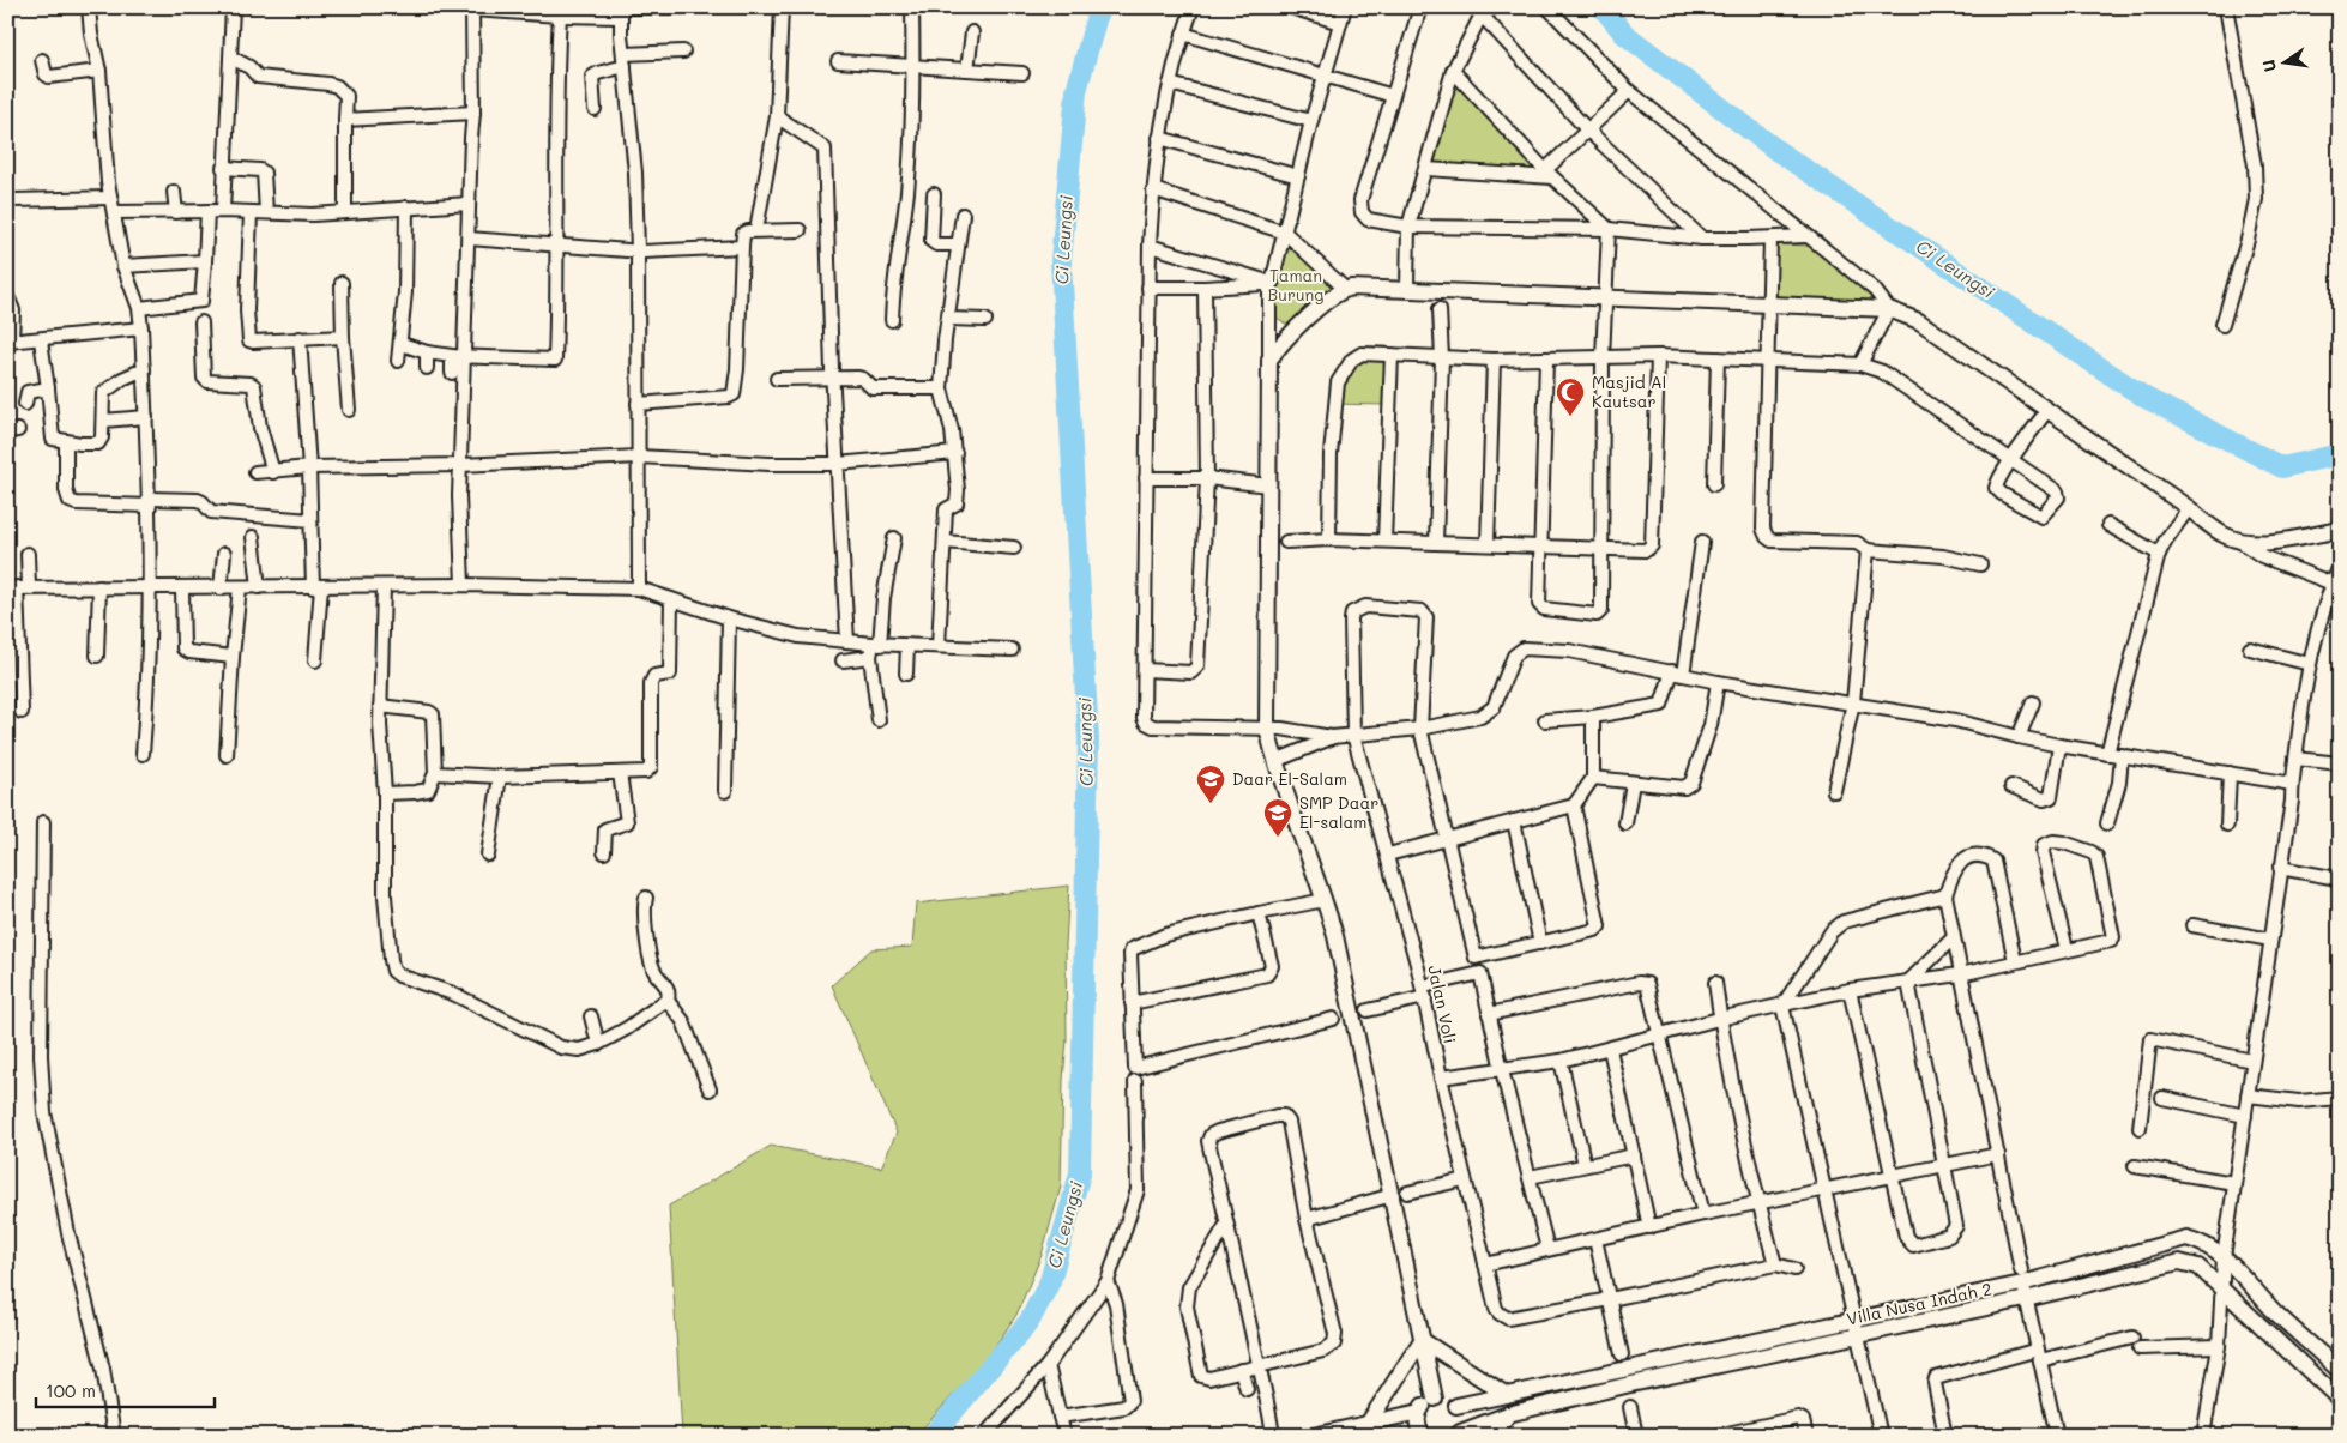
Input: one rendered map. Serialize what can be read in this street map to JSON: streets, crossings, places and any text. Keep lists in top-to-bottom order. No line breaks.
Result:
{"streets":{"street":["Jalan Voli","Villa Nusa Indah 2"]},"water":["Ci Leungsi"],"parks":["Taman Burung"],"places":{"mosque":["Masjid Al Kautsar"],"school or university":["Daar El-Salam","SMP Daar El-salam"]},"scale_bar":"100 m","north":"left"}
